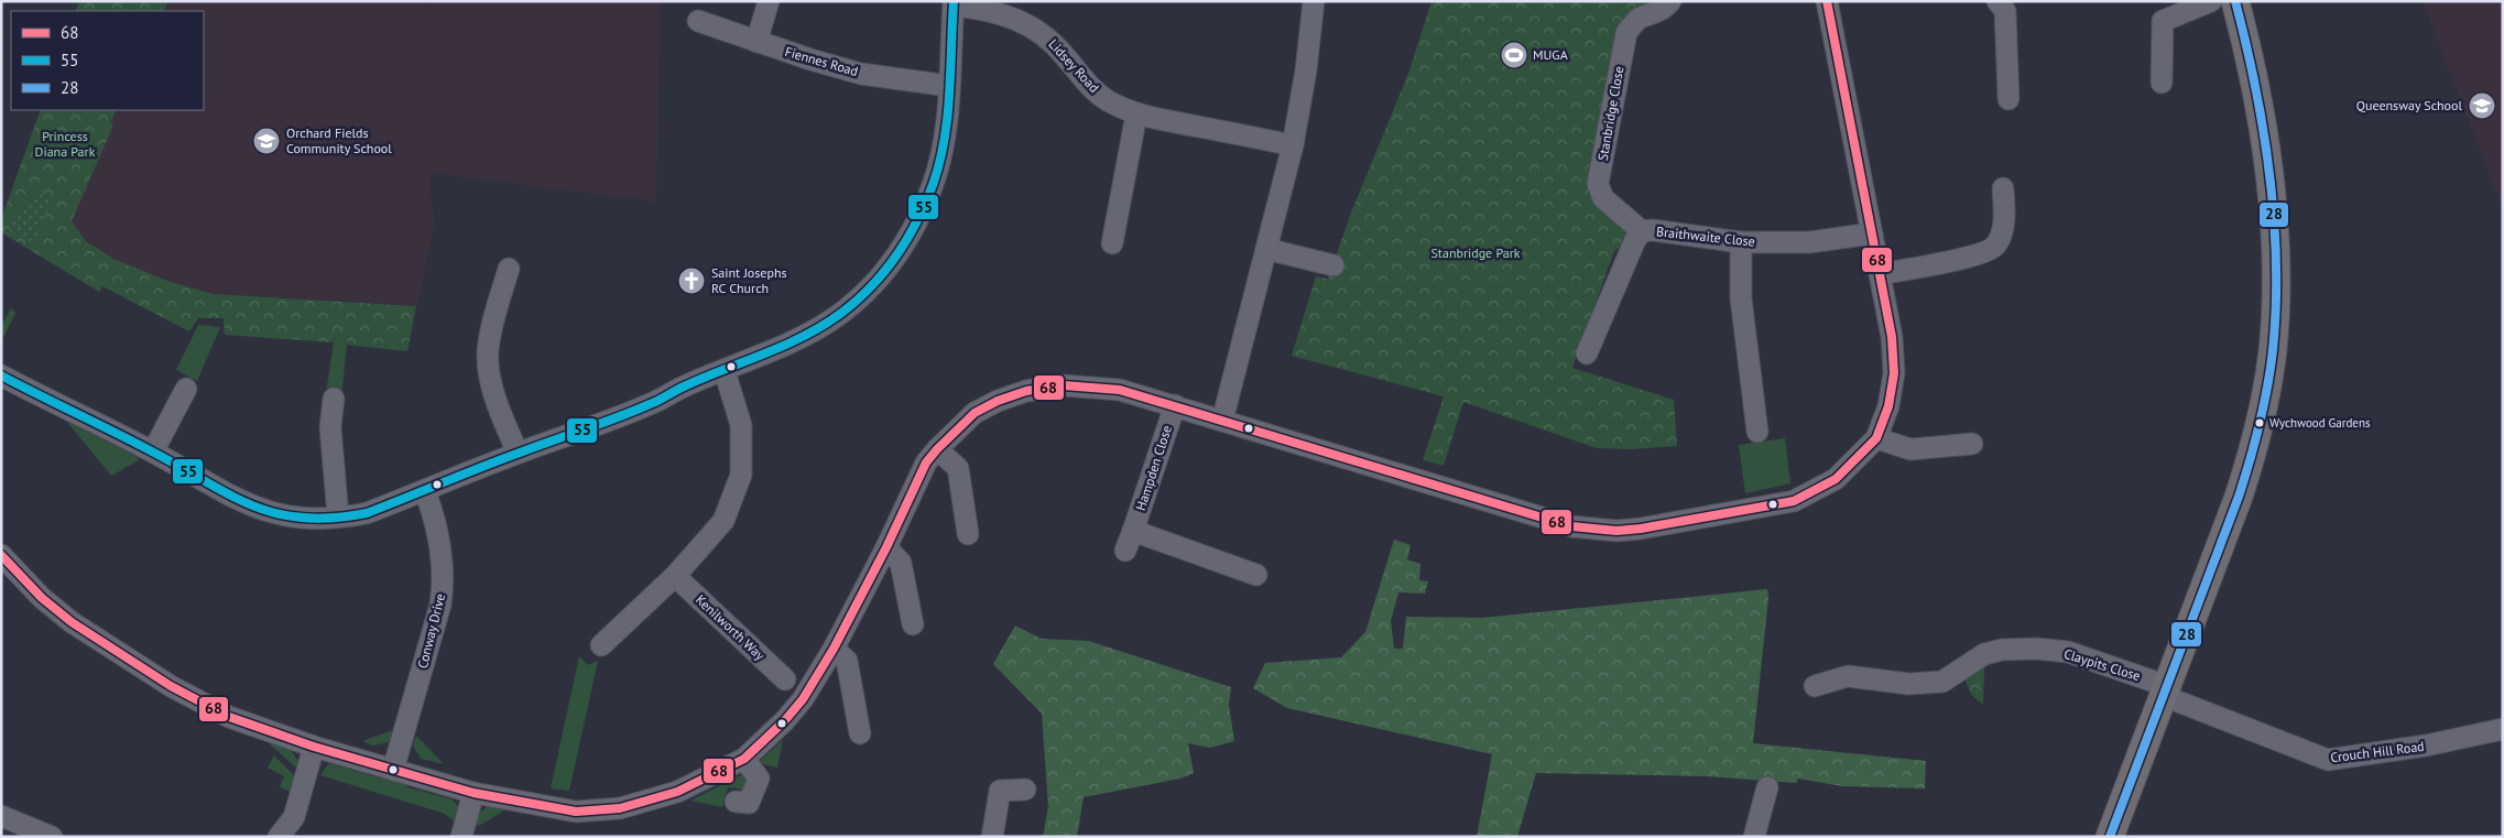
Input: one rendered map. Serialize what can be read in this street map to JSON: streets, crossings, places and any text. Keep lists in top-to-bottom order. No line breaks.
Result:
{"streets":{"street":["Fiennes Road","Lidsey Road","Stanbridge Close","Braithwaite Close","Hampden Close","Kenilworth Way","Conway Drive","Claypits Close","Crouch Hill Road"]},"crossings":[["Stanbridge Close","Braithwaite Close"],["Claypits Close","Crouch Hill Road"]],"parks":["Princess Diana Park","Stanbridge Park"],"places":{"sports":["MUGA"],"school or university":["Queensway School","Orchard Fields Community School"],"church":["Saint Josephs RC Church"],"other":["Wychwood Gardens"]},"lines":["transit line 68","transit line 55","transit line 28"],"legend":["68","55","28"]}
